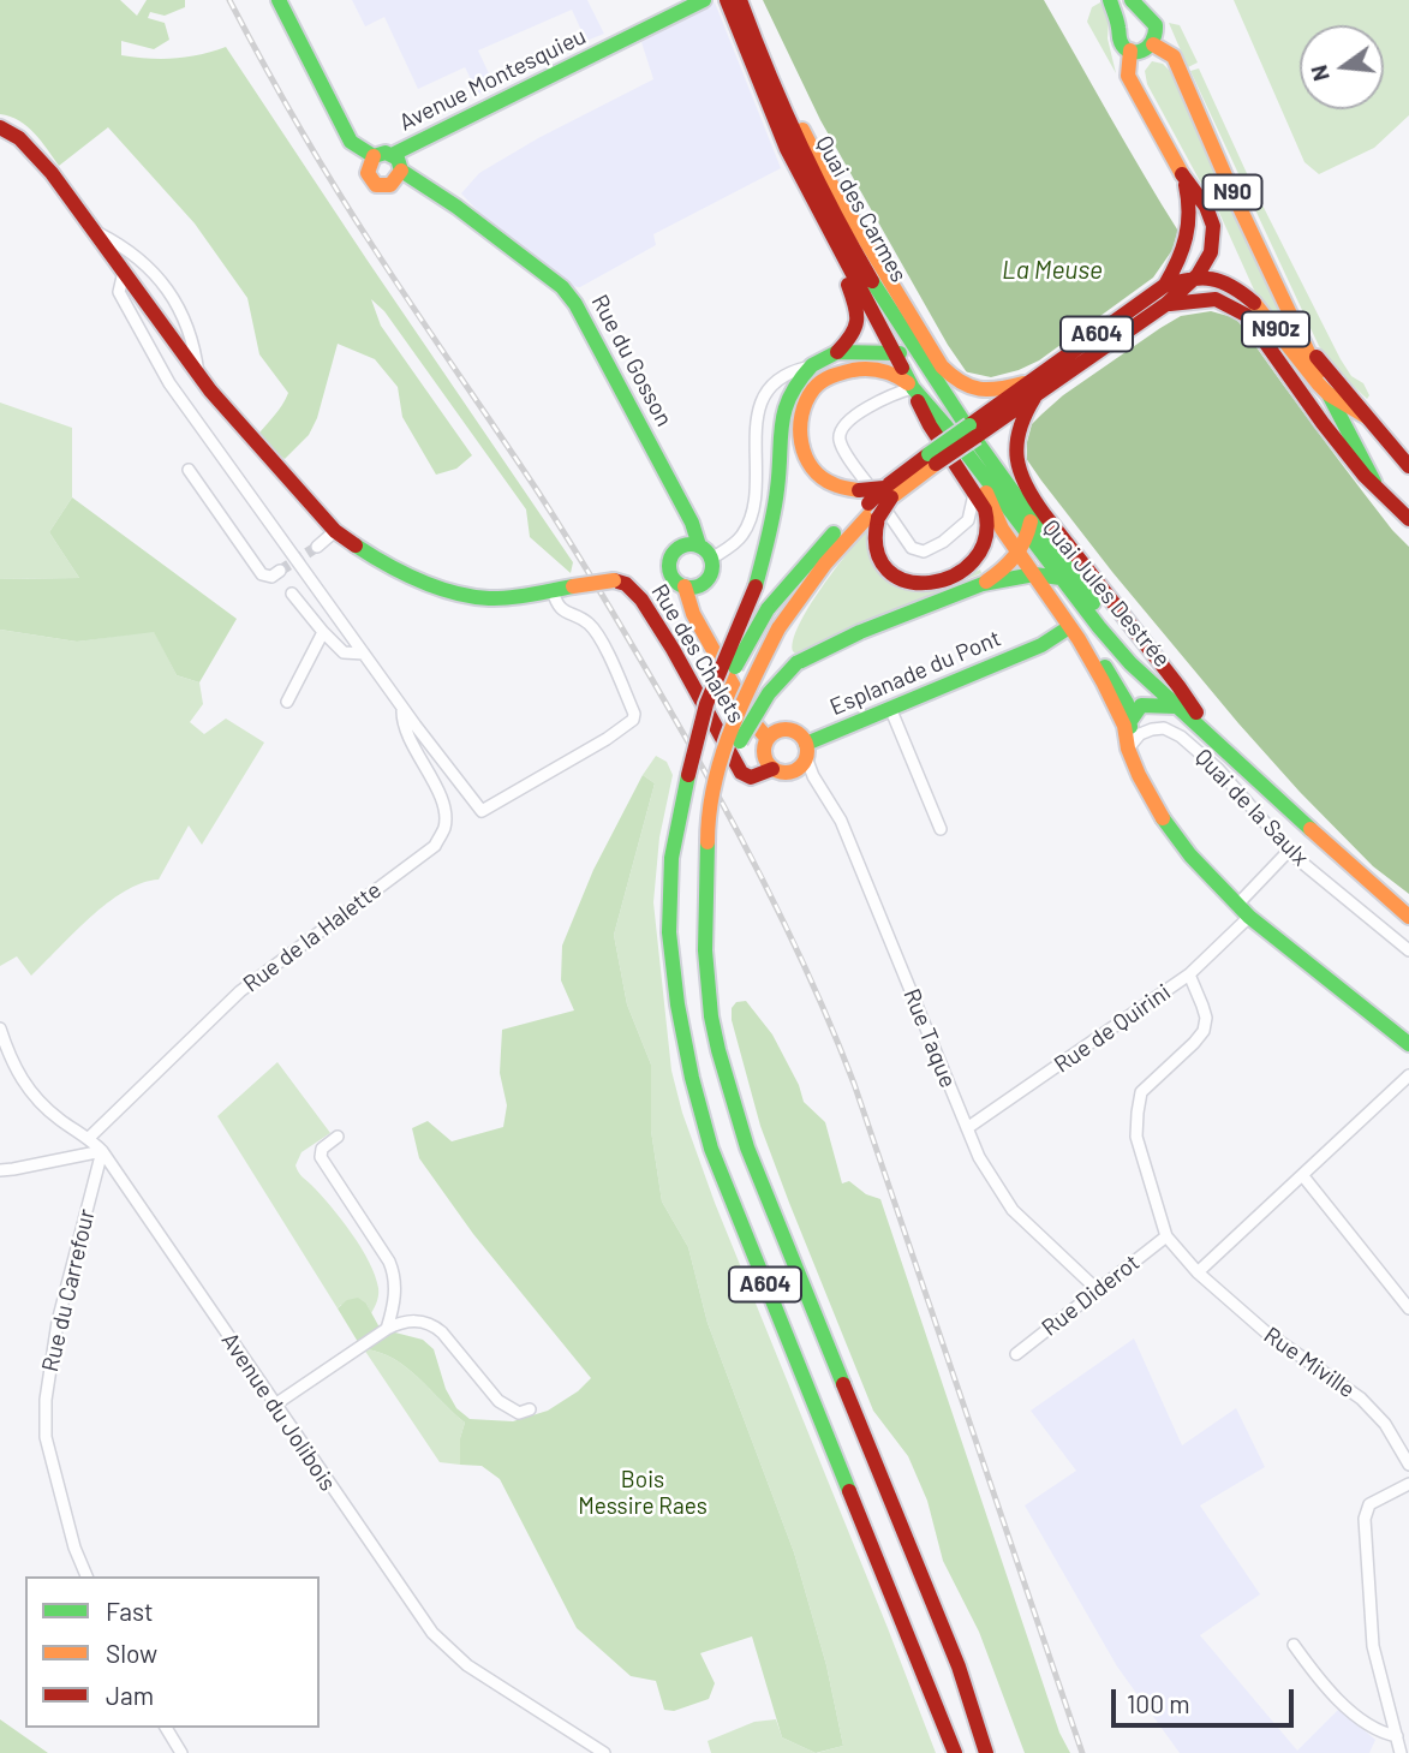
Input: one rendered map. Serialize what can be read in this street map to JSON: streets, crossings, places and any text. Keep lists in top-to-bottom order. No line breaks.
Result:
{"streets":{"main road":["Avenue Montesquieu","N90","Quai des Carmes","N90z","A604","Rue du Gosson","Quai Jules Destrée","Rue des Chalets","Esplanade du Pont"],"street":["Quai de la Saulx","Rue de la Halette","Rue de Quirini","Rue Taque","Rue du Carrefour","Rue Diderot","Rue Miville","Avenue du Jolibois"]},"crossings":[["Avenue Montesquieu","Rue du Gosson"],["N90","N90z"],["Quai des Carmes","A604"],["Quai des Carmes","Quai Jules Destrée"],["N90z","A604"],["A604","Quai Jules Destrée"],["Rue des Chalets","Esplanade du Pont"],["Rue des Chalets","Rue Taque"],["Esplanade du Pont","Rue Taque"],["Rue de la Halette","Avenue du Jolibois"],["Rue de Quirini","Rue Taque"],["Rue de Quirini","Rue Miville"],["Rue Taque","Rue Diderot"],["Rue du Carrefour","Avenue du Jolibois"],["Rue Diderot","Rue Miville"]],"water":["La Meuse"],"parks":["Bois Messire Raes"],"legend":["Fast","Slow","Jam"],"scale_bar":"100 m","north":"left"}
